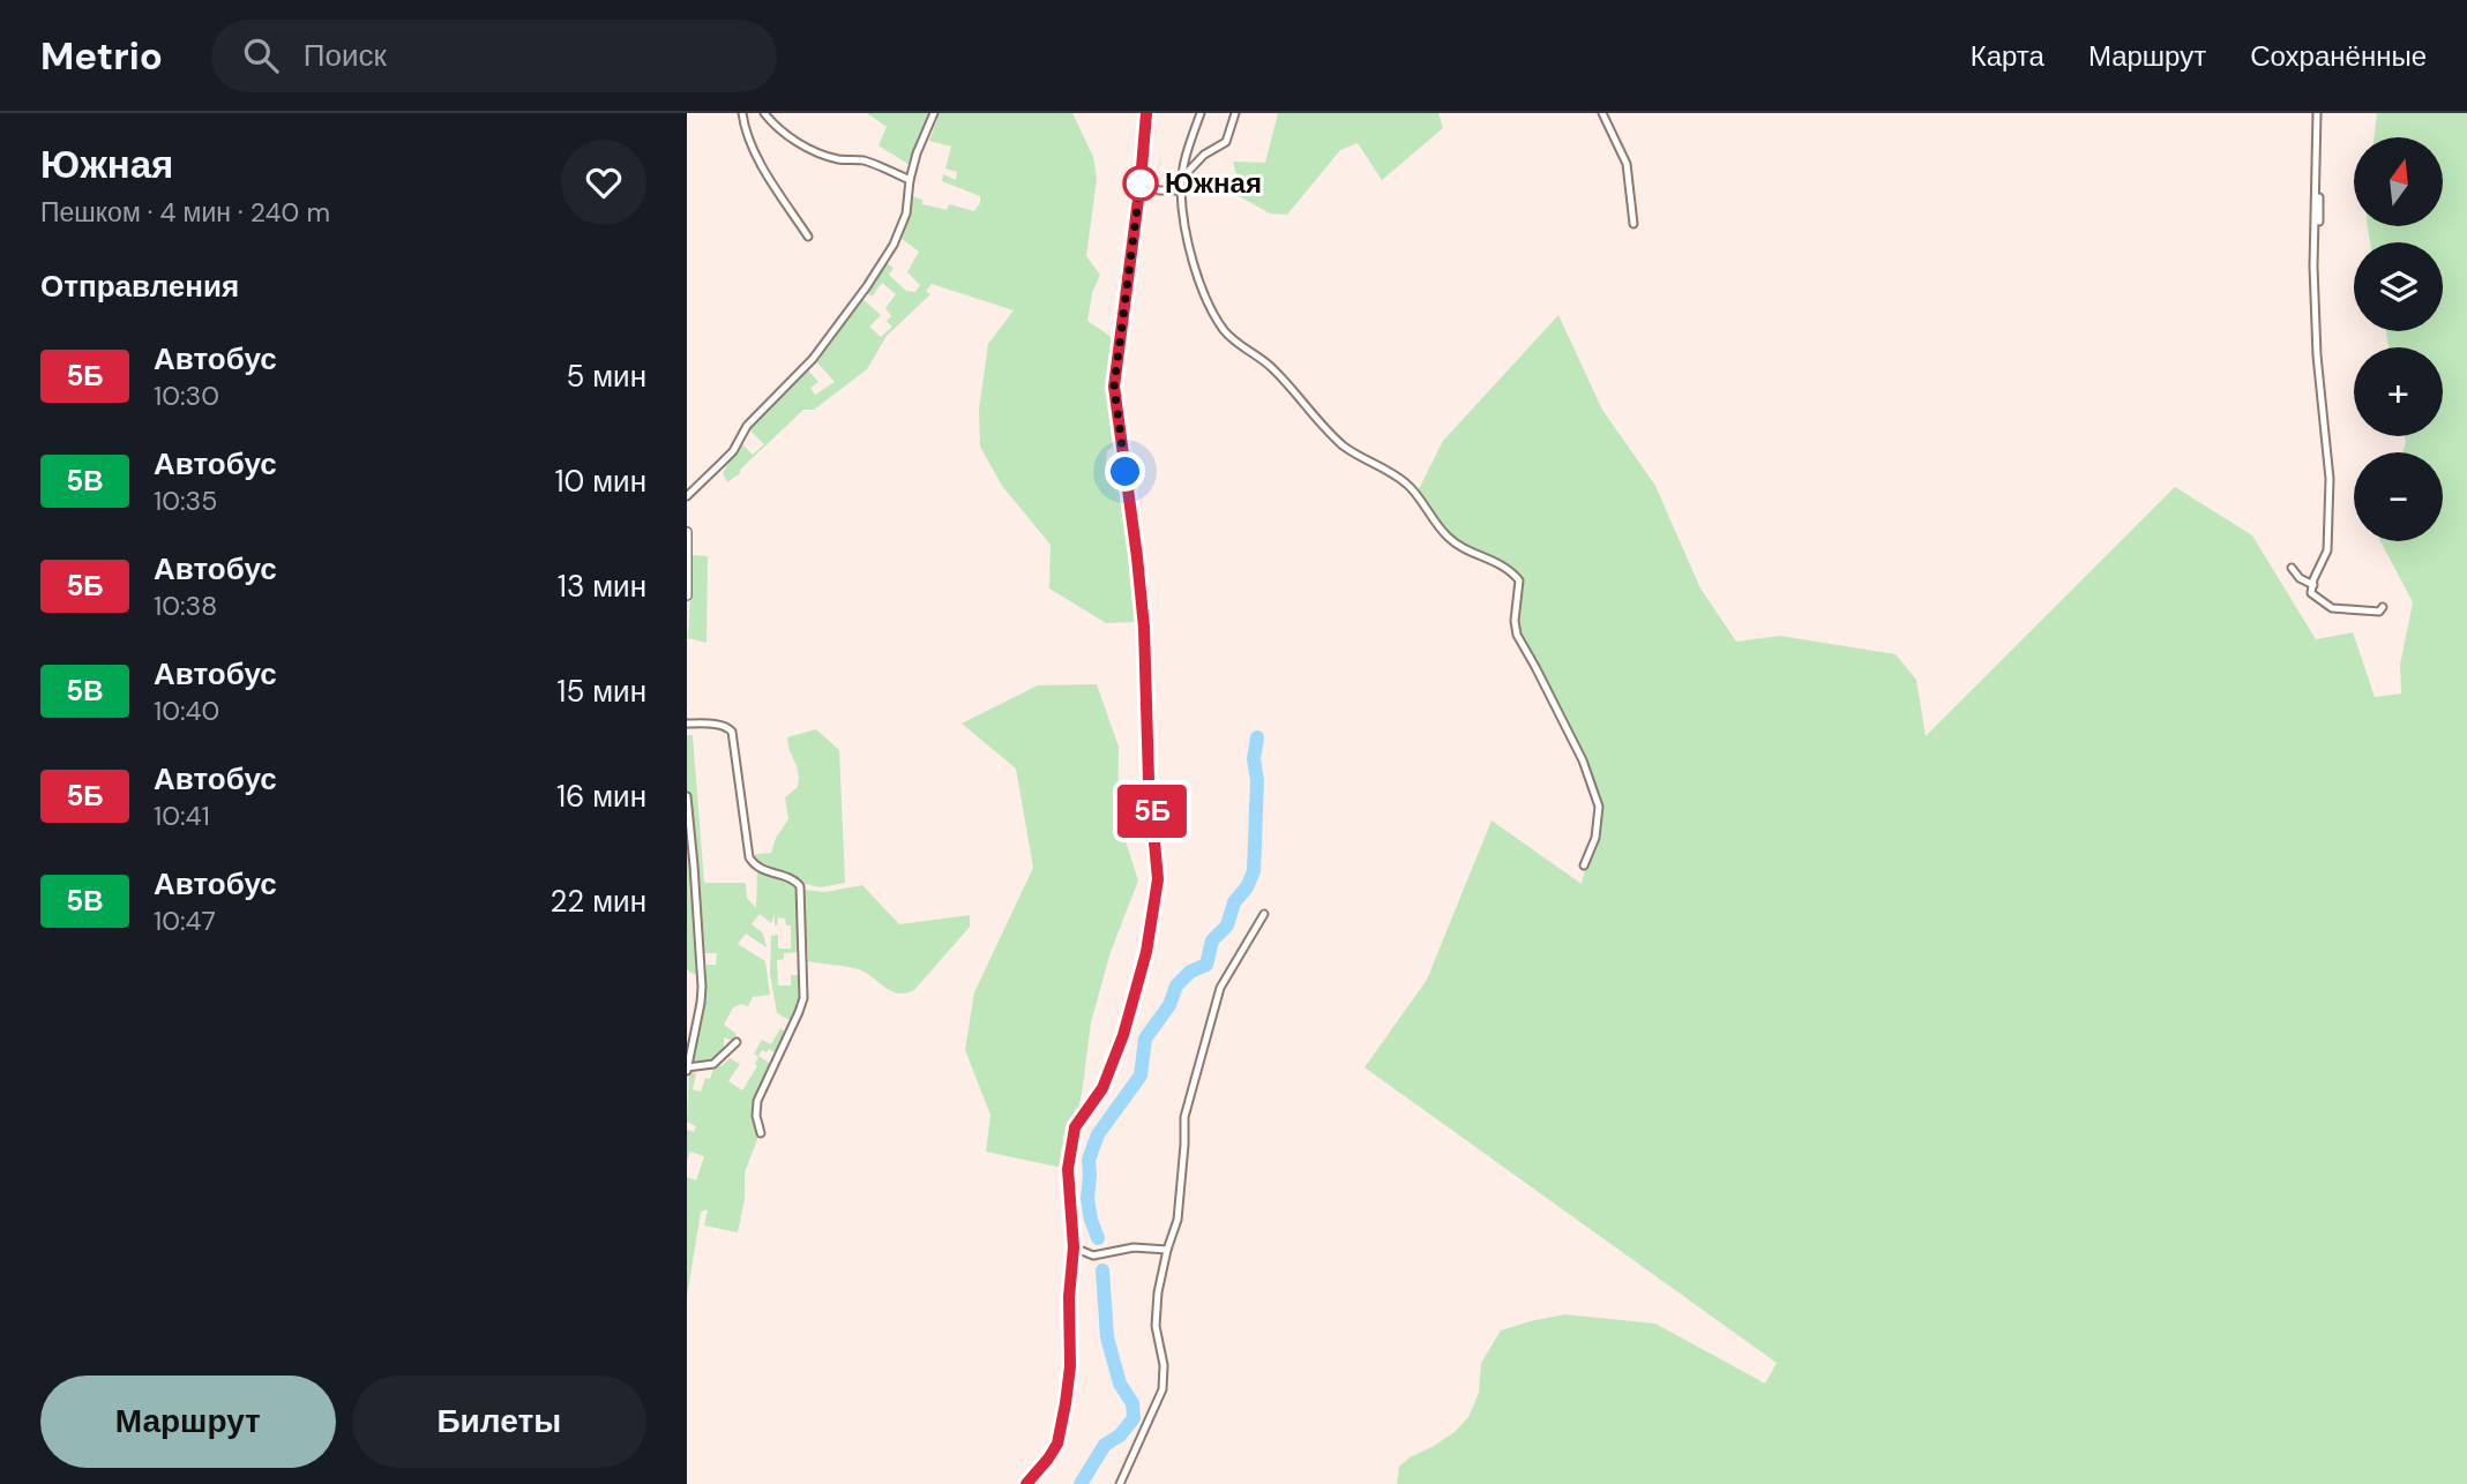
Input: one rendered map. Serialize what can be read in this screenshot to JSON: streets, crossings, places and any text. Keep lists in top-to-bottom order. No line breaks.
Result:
{"places":["Южная"],"lines":["bus line 5Б"],"north":"top","page":{"header":"Metrio","search":"Поиск","nav":["Карта","Маршрут","Сохранённые"],"heading":[["Южная","Пешком · 4 мин · 240 m"],"Отправления"],"on_map":"5Б","map_buttons":["+","−"],"list":[{"mark":"5Б","name":"Автобус","note":"10:30","value":"5 мин"},{"mark":"5В","name":"Автобус","note":"10:35","value":"10 мин"},{"mark":"5Б","name":"Автобус","note":"10:38","value":"13 мин"},{"mark":"5В","name":"Автобус","note":"10:40","value":"15 мин"},{"mark":"5Б","name":"Автобус","note":"10:41","value":"16 мин"},{"mark":"5В","name":"Автобус","note":"10:47","value":"22 мин"}],"buttons":["Маршрут","Билеты"]}}
